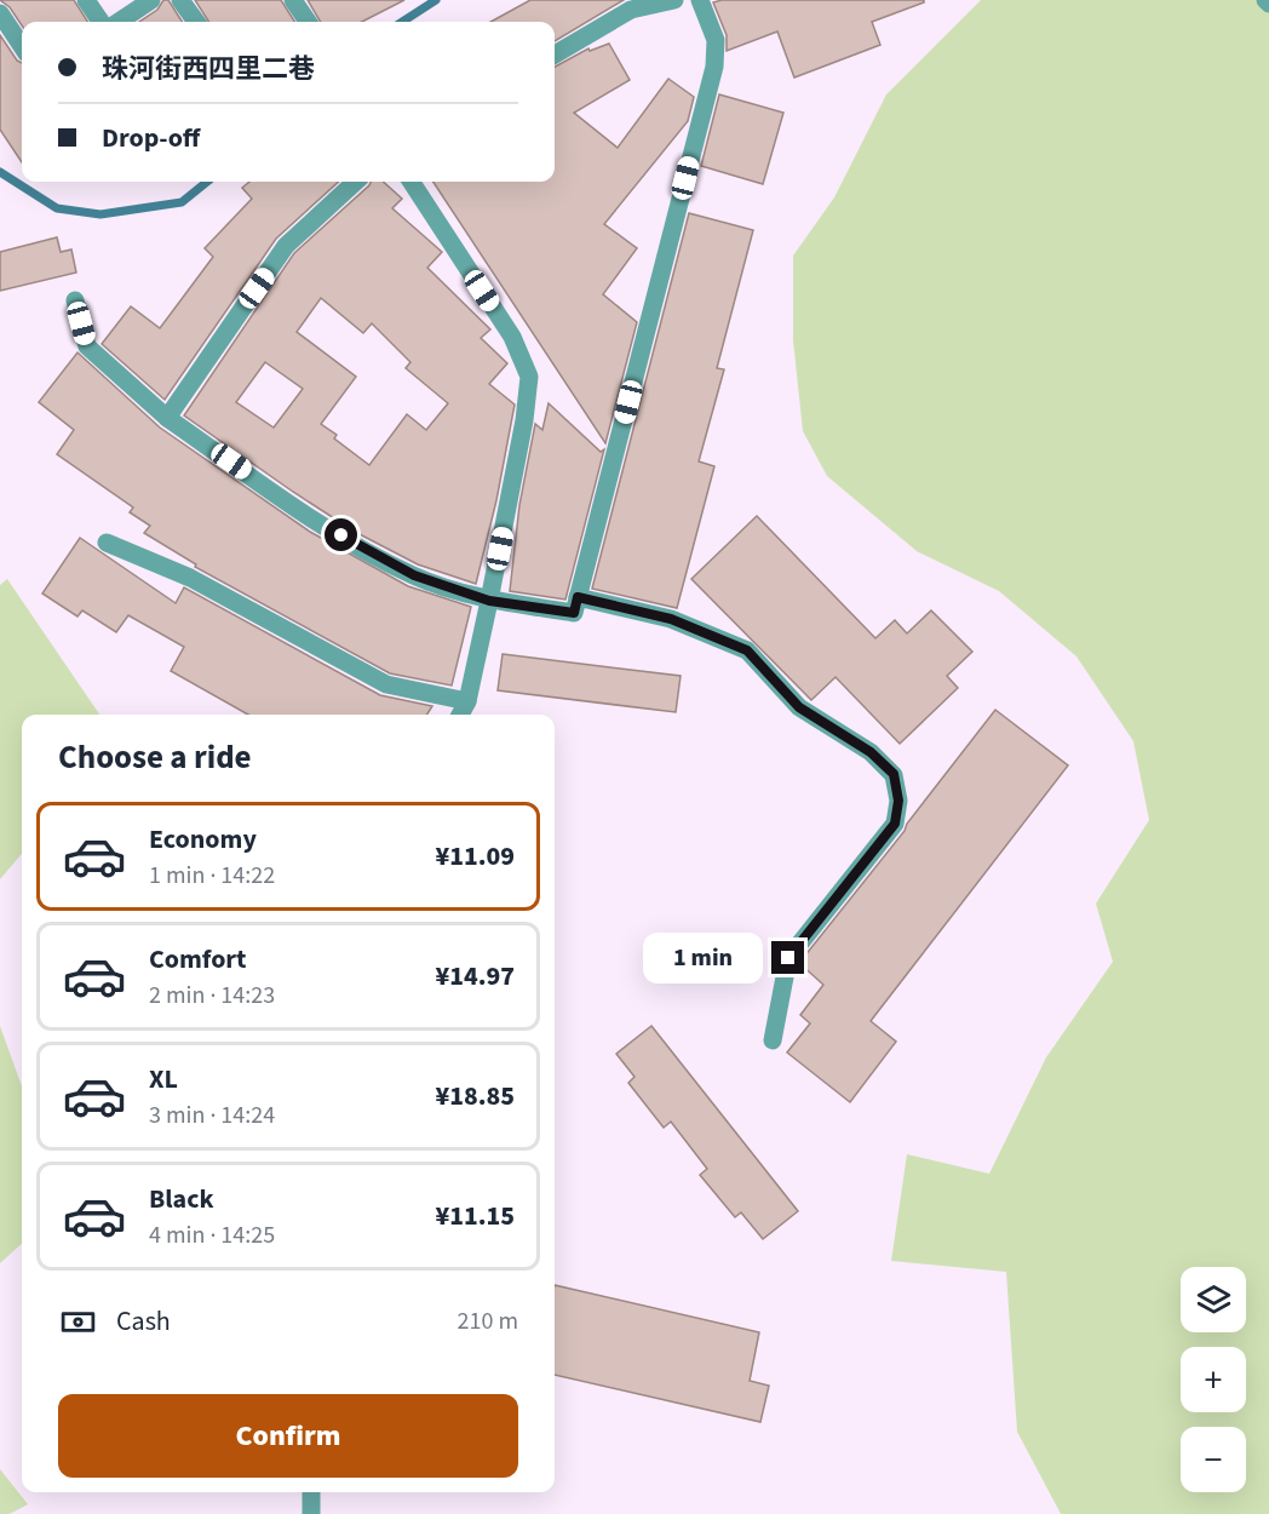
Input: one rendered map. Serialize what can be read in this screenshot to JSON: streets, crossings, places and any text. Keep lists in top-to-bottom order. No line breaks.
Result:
{"page":{"banner":["珠河街西四里二巷","Drop-off"],"heading":"Choose a ride","list":[{"name":"Economy","note":"1 min · 14:22","value":"¥11.09"},{"name":"Comfort","note":"2 min · 14:23","value":"¥14.97"},{"name":"XL","note":"3 min · 14:24","value":"¥18.85"},{"name":"Black","note":"4 min · 14:25","value":"¥11.15"}],"bubble":"1 min","map_buttons":["+","−"],"pay":["Cash","210 m"],"buttons":"Confirm"}}
